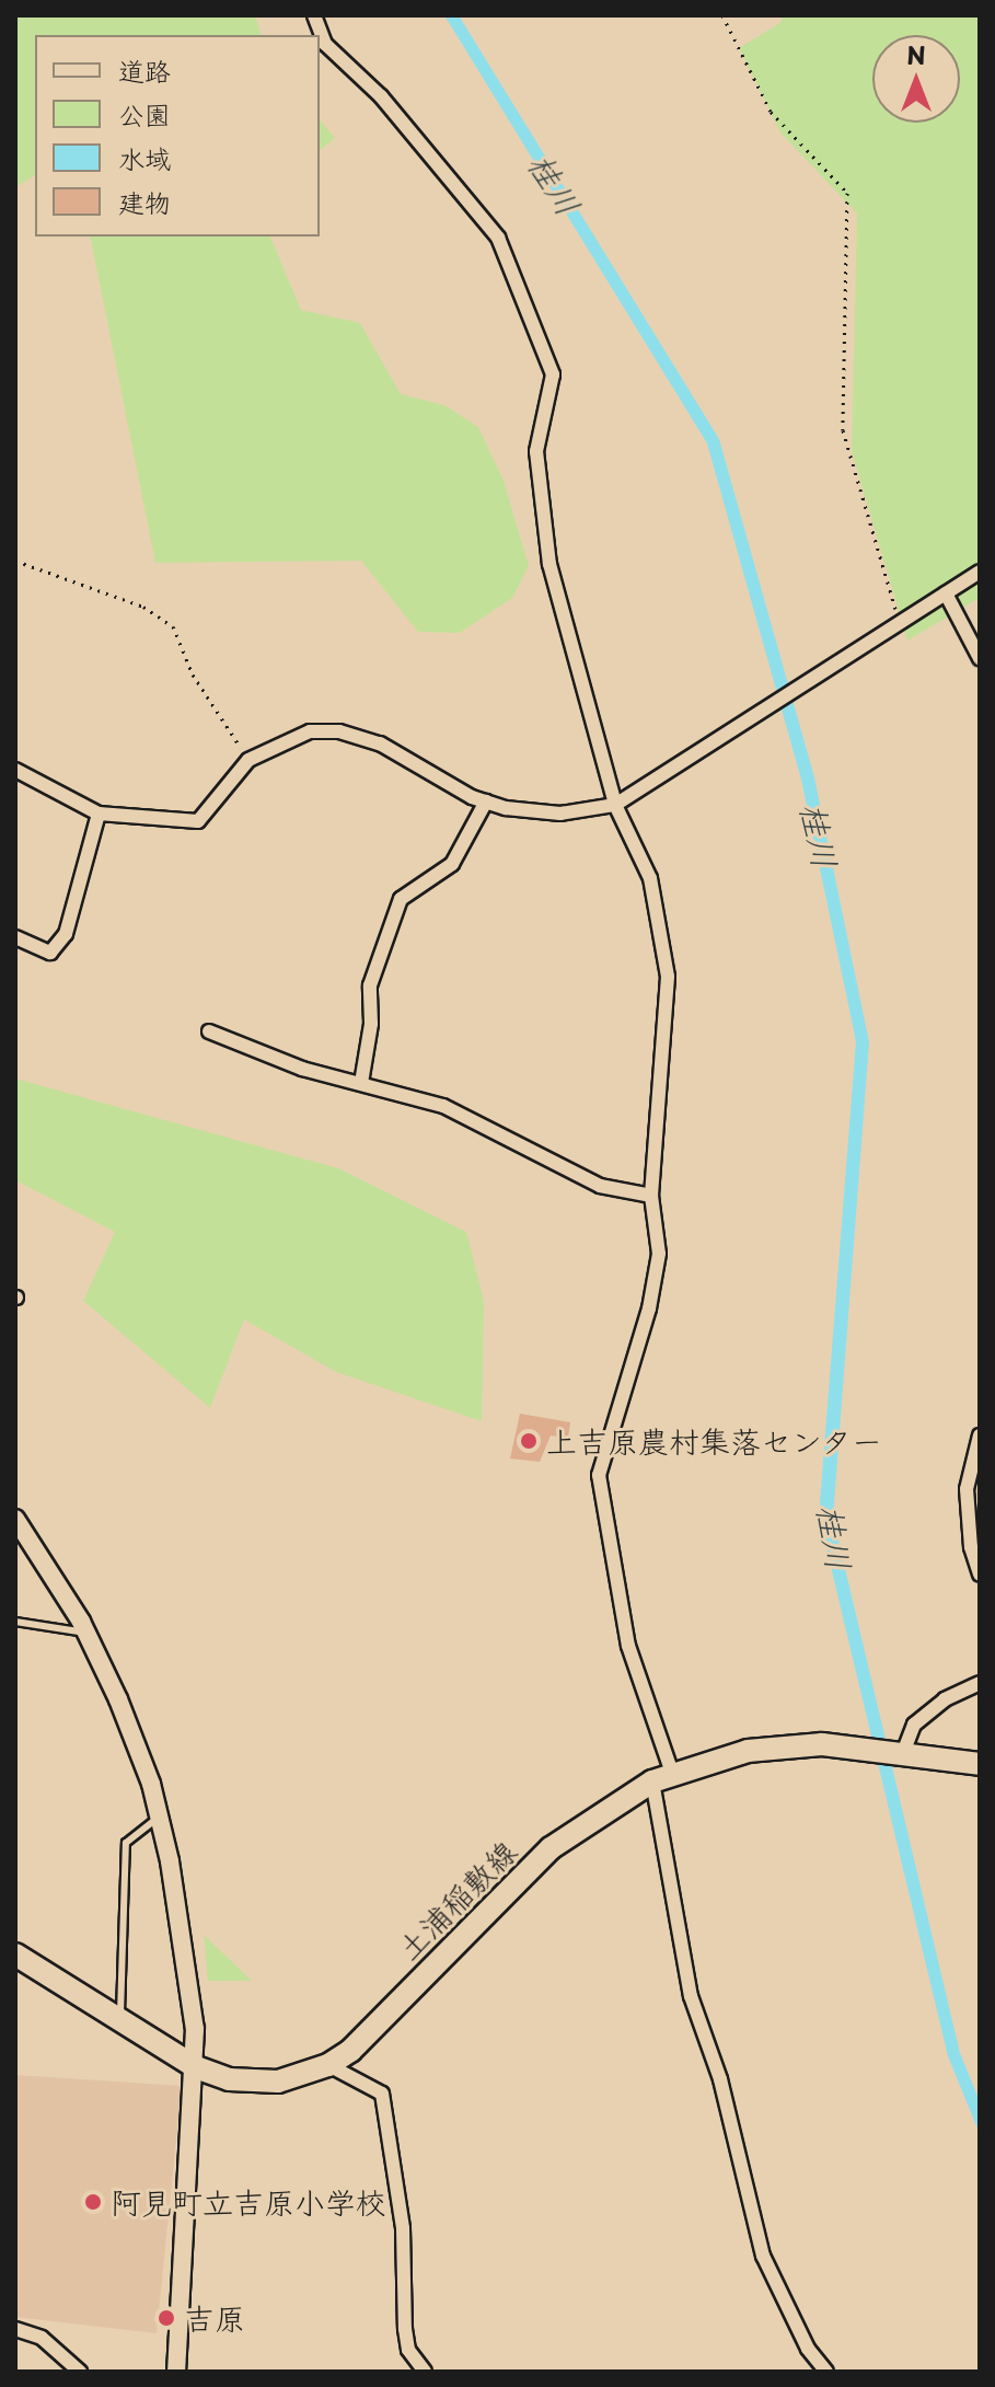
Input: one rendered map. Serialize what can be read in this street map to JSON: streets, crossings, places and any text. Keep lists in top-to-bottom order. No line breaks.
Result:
{"streets":{"main road":["土浦稲敷線"]},"water":["桂川"],"places":["上吉原農村集落センター","阿見町立吉原小学校","吉原"],"legend":["道路","公園","水域","建物"],"north":"top"}
